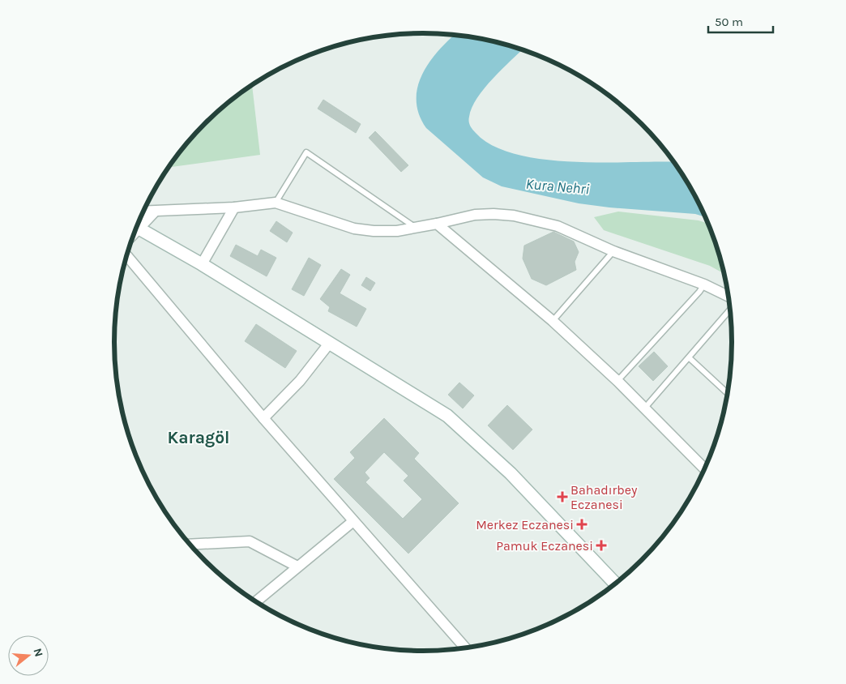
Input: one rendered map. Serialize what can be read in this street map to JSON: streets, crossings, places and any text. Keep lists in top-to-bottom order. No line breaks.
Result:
{"districts":["Karagöl"],"water":["Kura Nehri"],"places":{"health":["Bahadırbey Eczanesi","Merkez Eczanesi","Pamuk Eczanesi"]},"scale_bar":"50 m","north":"right"}
